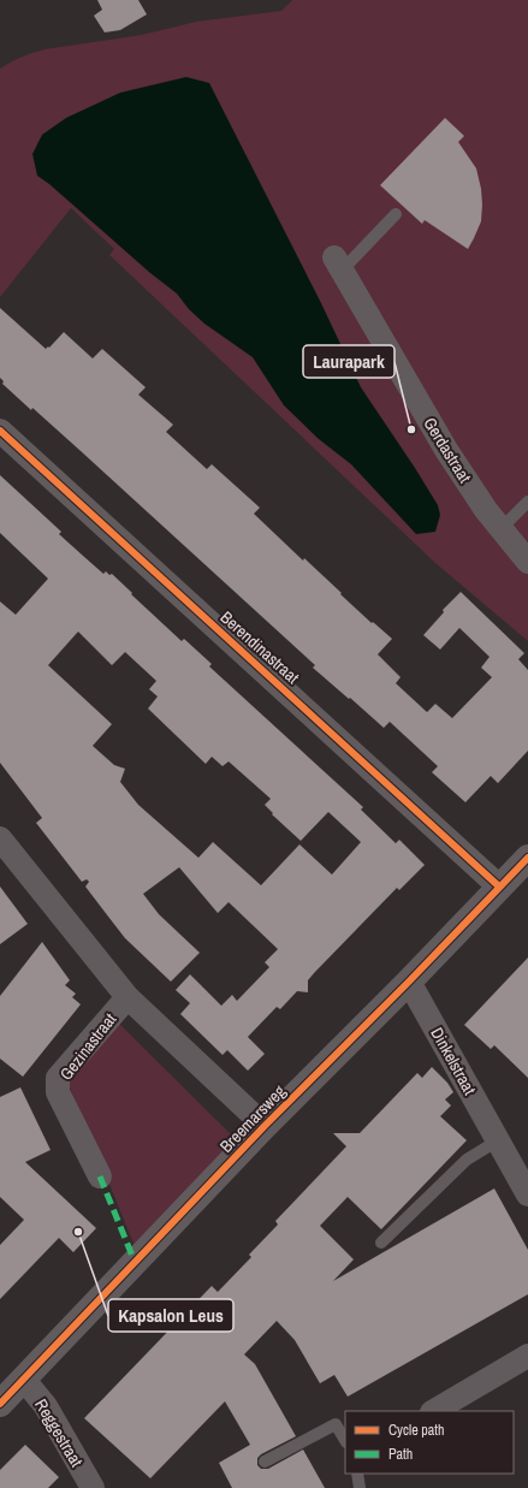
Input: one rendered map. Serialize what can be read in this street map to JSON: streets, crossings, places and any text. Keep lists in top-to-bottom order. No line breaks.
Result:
{"streets":{"street":["Gerdastraat","Berendinastraat","Gezinastraat","Dinkelstraat","Breemarsweg","Reggestraat"]},"crossings":[["Berendinastraat","Breemarsweg"],["Gezinastraat","Breemarsweg"],["Dinkelstraat","Breemarsweg"],["Breemarsweg","Reggestraat"]],"places":["Laurapark","Kapsalon Leus"],"legend":["Cycle path","Path"]}
